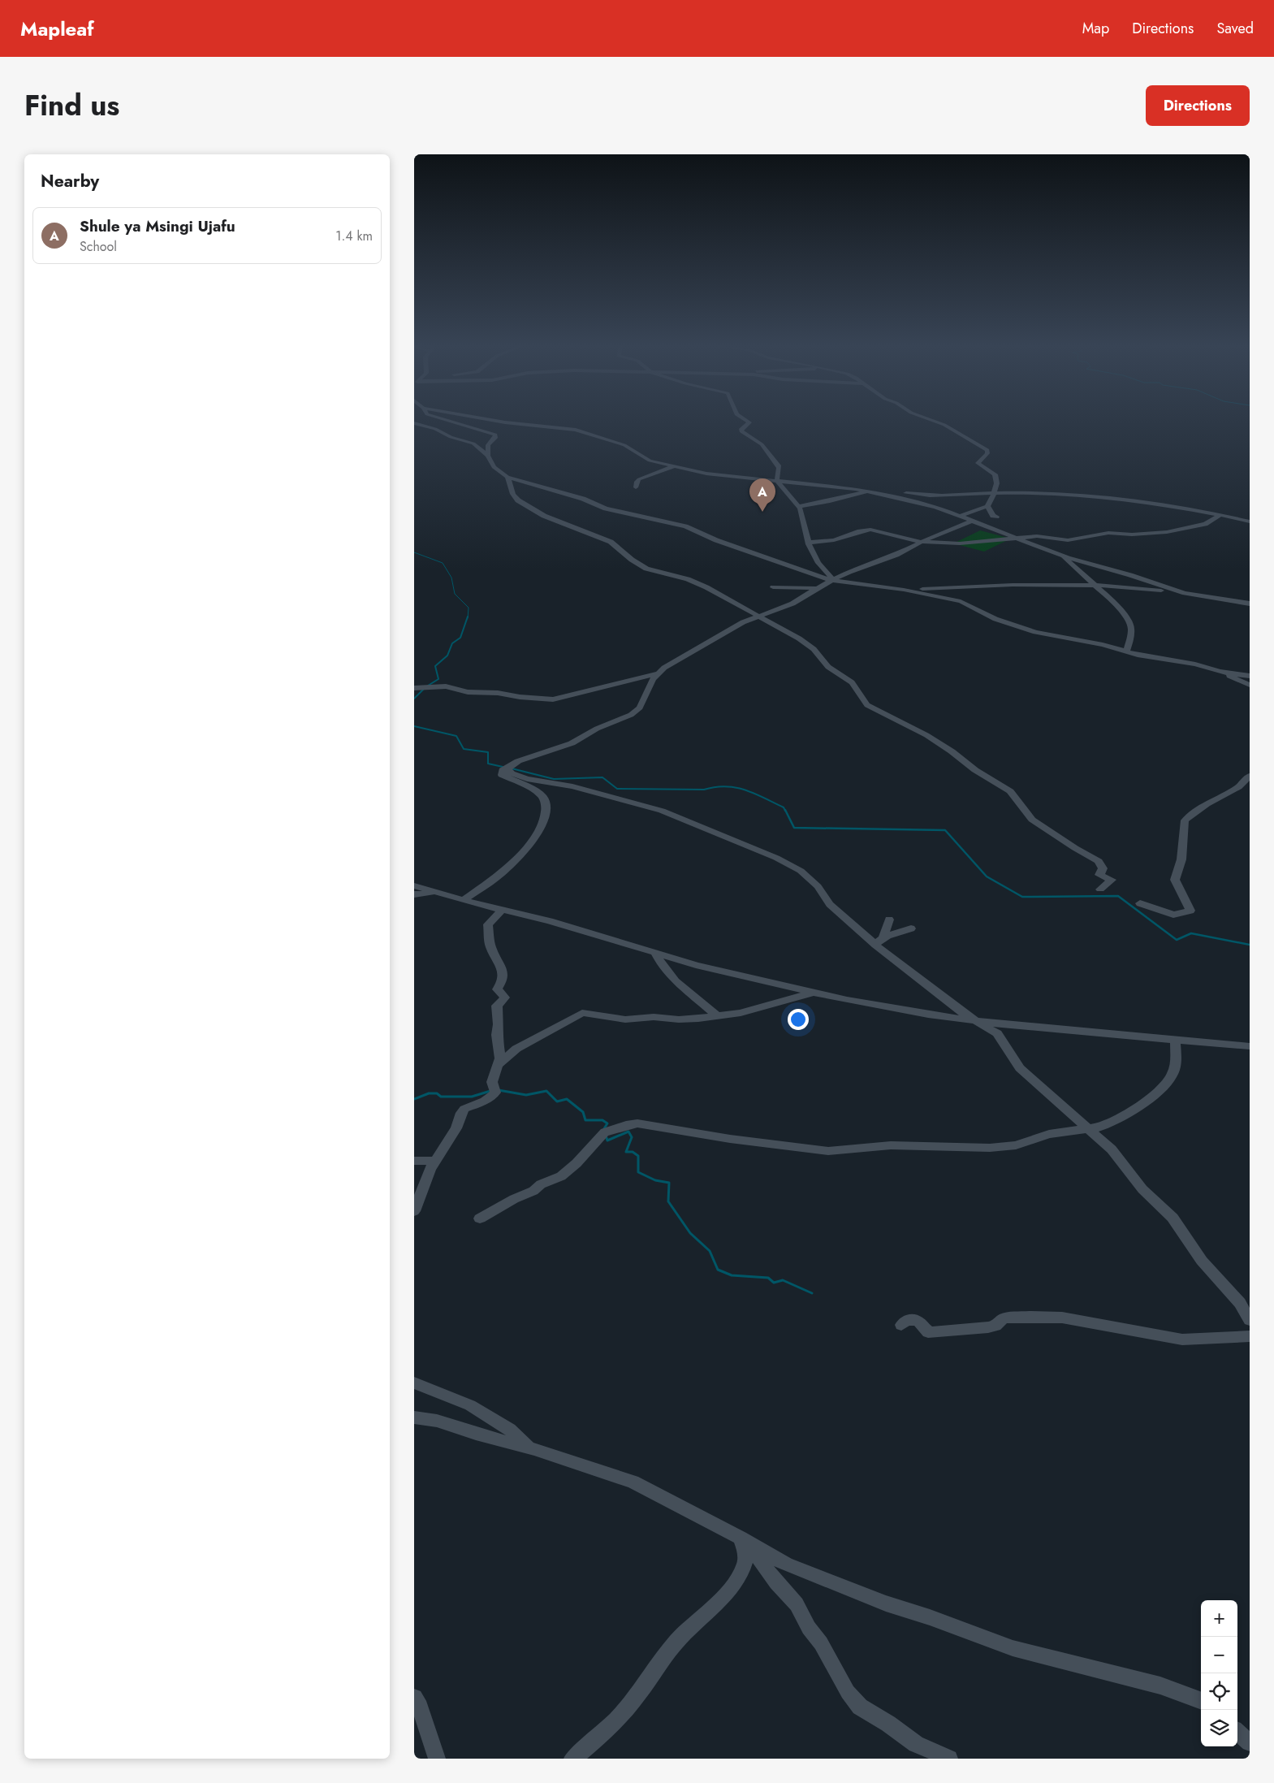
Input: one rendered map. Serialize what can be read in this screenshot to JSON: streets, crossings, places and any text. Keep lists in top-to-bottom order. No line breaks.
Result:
{"page":{"header":"Mapleaf","nav":["Map","Directions","Saved"],"title":"Find us","buttons":"Directions","heading":"Nearby","list":[{"mark":"A","name":"Shule ya Msingi Ujafu","note":"School","value":"1.4 km"}],"pins":"A","map_buttons":["+","−"]}}
